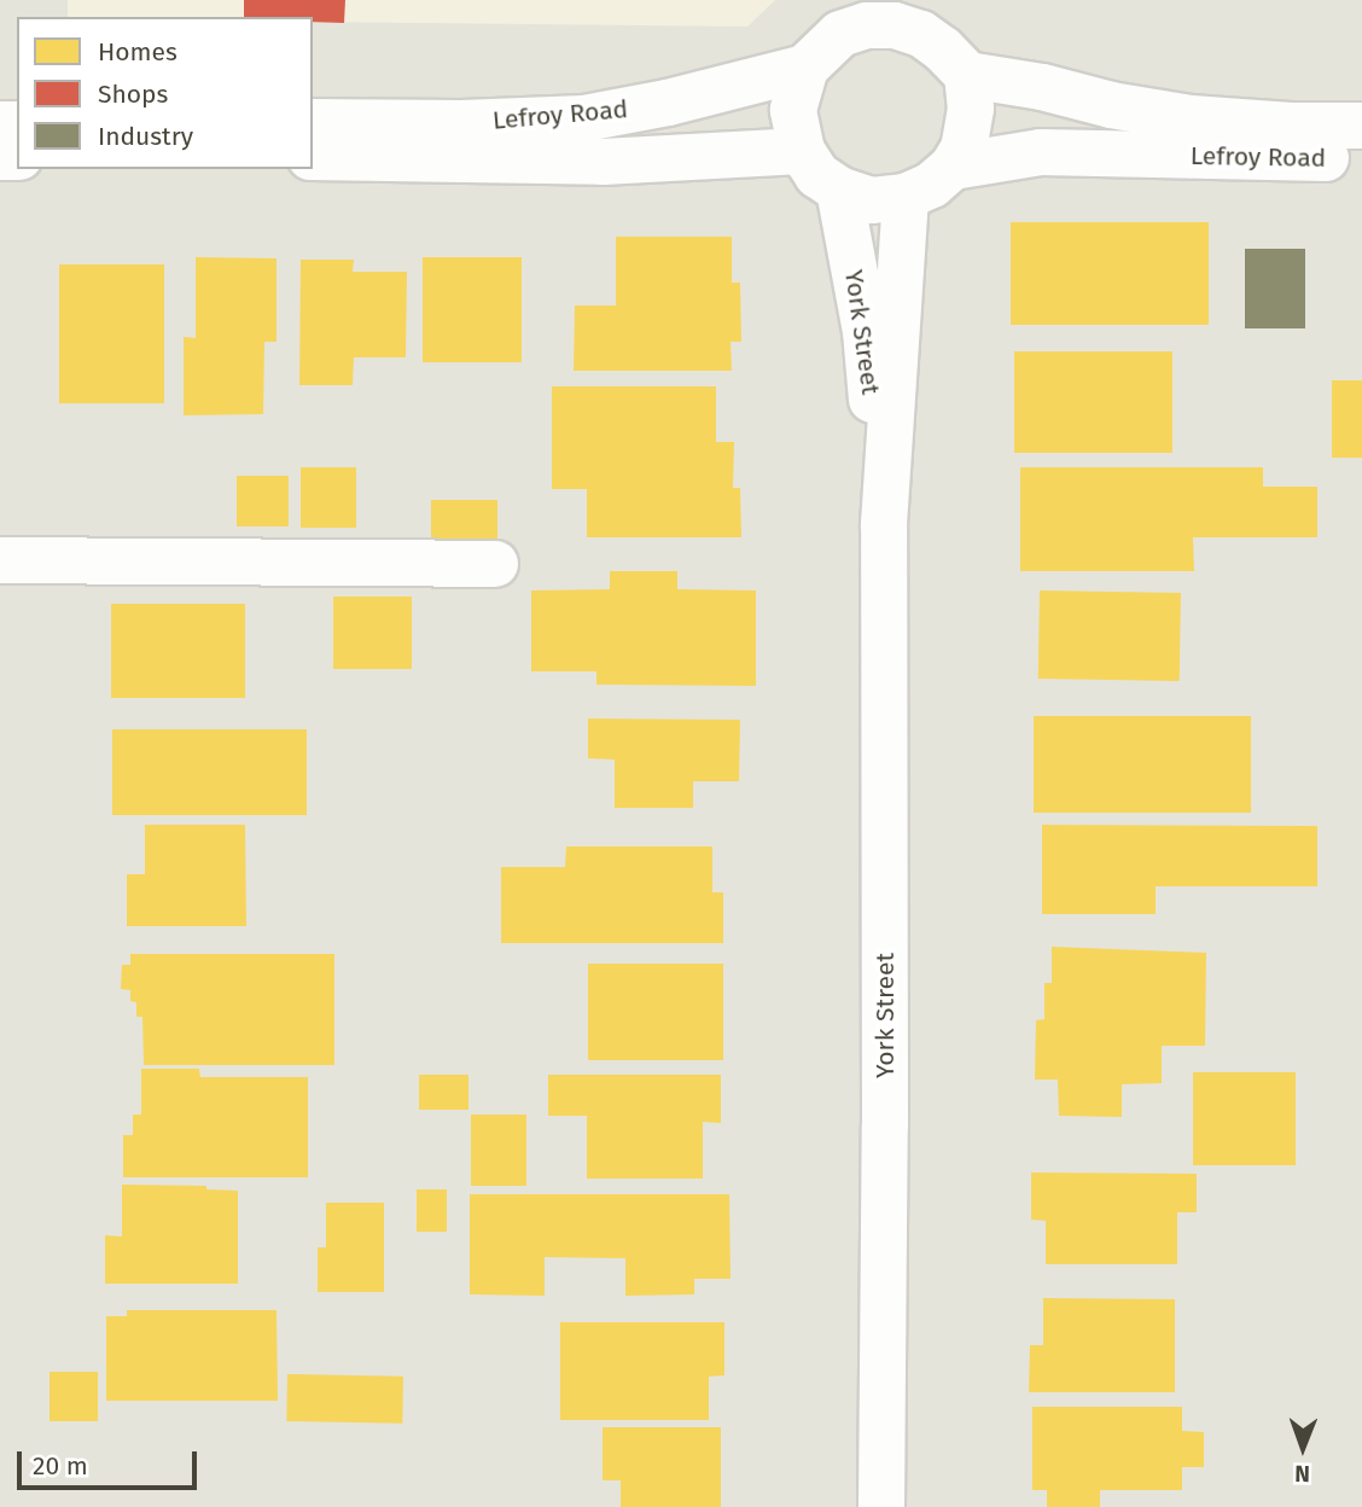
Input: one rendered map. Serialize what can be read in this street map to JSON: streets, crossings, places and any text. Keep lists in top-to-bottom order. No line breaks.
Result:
{"streets":{"street":["Lefroy Road","York Street"]},"crossings":[["Lefroy Road","York Street"]],"legend":["Homes","Shops","Industry"],"scale_bar":"20 m","north":"bottom"}
